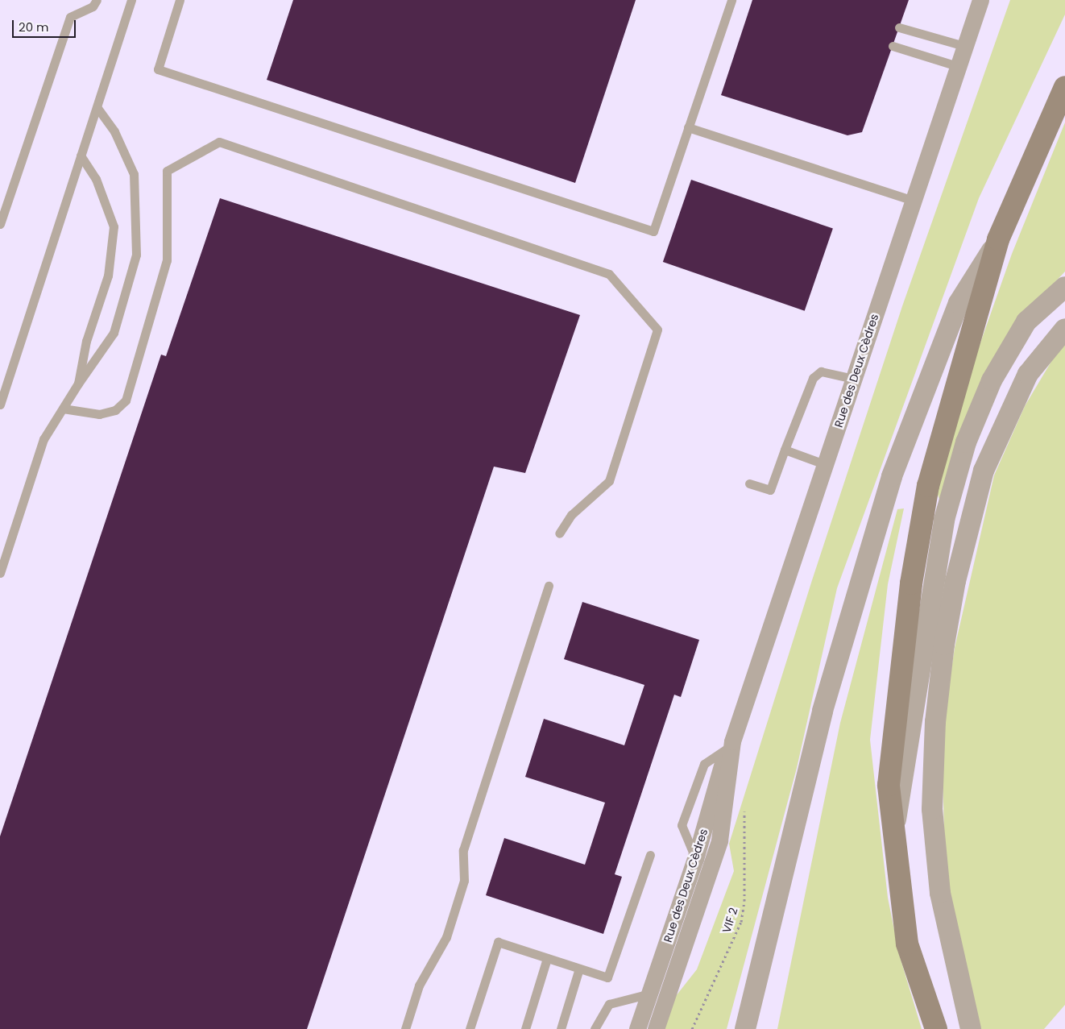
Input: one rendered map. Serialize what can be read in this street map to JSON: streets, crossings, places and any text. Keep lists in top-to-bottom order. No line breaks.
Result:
{"streets":{"street":["Rue des Deux Cèdres"],"path":["VIF 2"]},"scale_bar":"20 m"}
